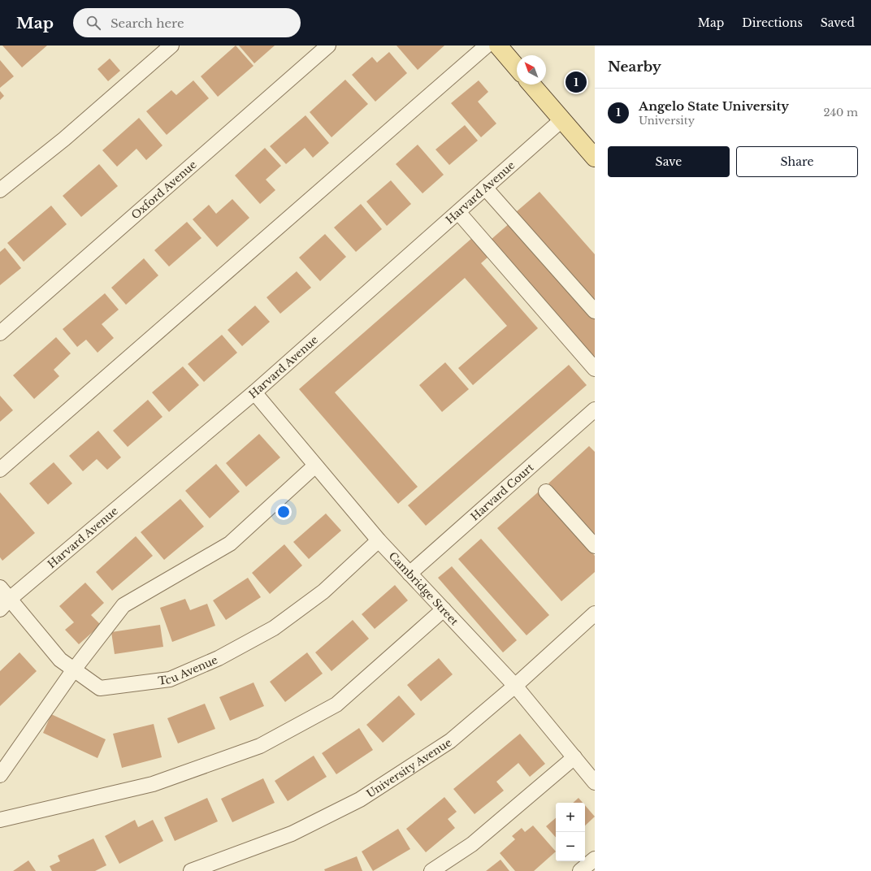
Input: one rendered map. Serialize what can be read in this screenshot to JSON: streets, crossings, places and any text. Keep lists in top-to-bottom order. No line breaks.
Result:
{"streets":{"street":["Oxford Avenue","Harvard Avenue","Harvard Court","Cambridge Street","Tcu Avenue","University Avenue"]},"crossings":[["Harvard Avenue","Cambridge Street"],["Harvard Avenue","Tcu Avenue"],["Harvard Court","Cambridge Street"],["Cambridge Street","Tcu Avenue"],["Cambridge Street","University Avenue"]],"north":"top left","page":{"header":"Map","search":"Search here","nav":["Map","Directions","Saved"],"heading":"Nearby","pins":"1","list":[{"mark":"1","name":"Angelo State University","note":"University","value":"240 m"}],"buttons":["Save","Share"],"map_buttons":["+","−"]}}
